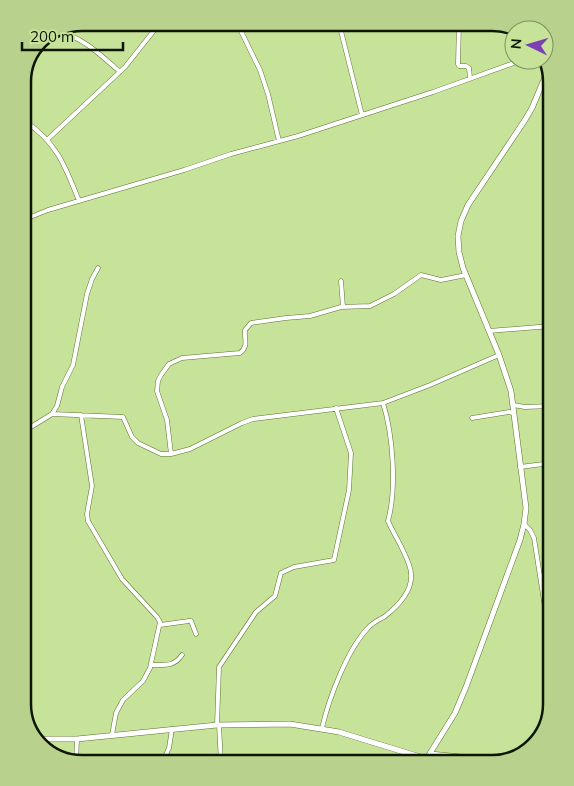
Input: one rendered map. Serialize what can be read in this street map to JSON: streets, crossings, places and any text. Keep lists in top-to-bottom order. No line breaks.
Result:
{"scale_bar":"200 m","north":"left"}
